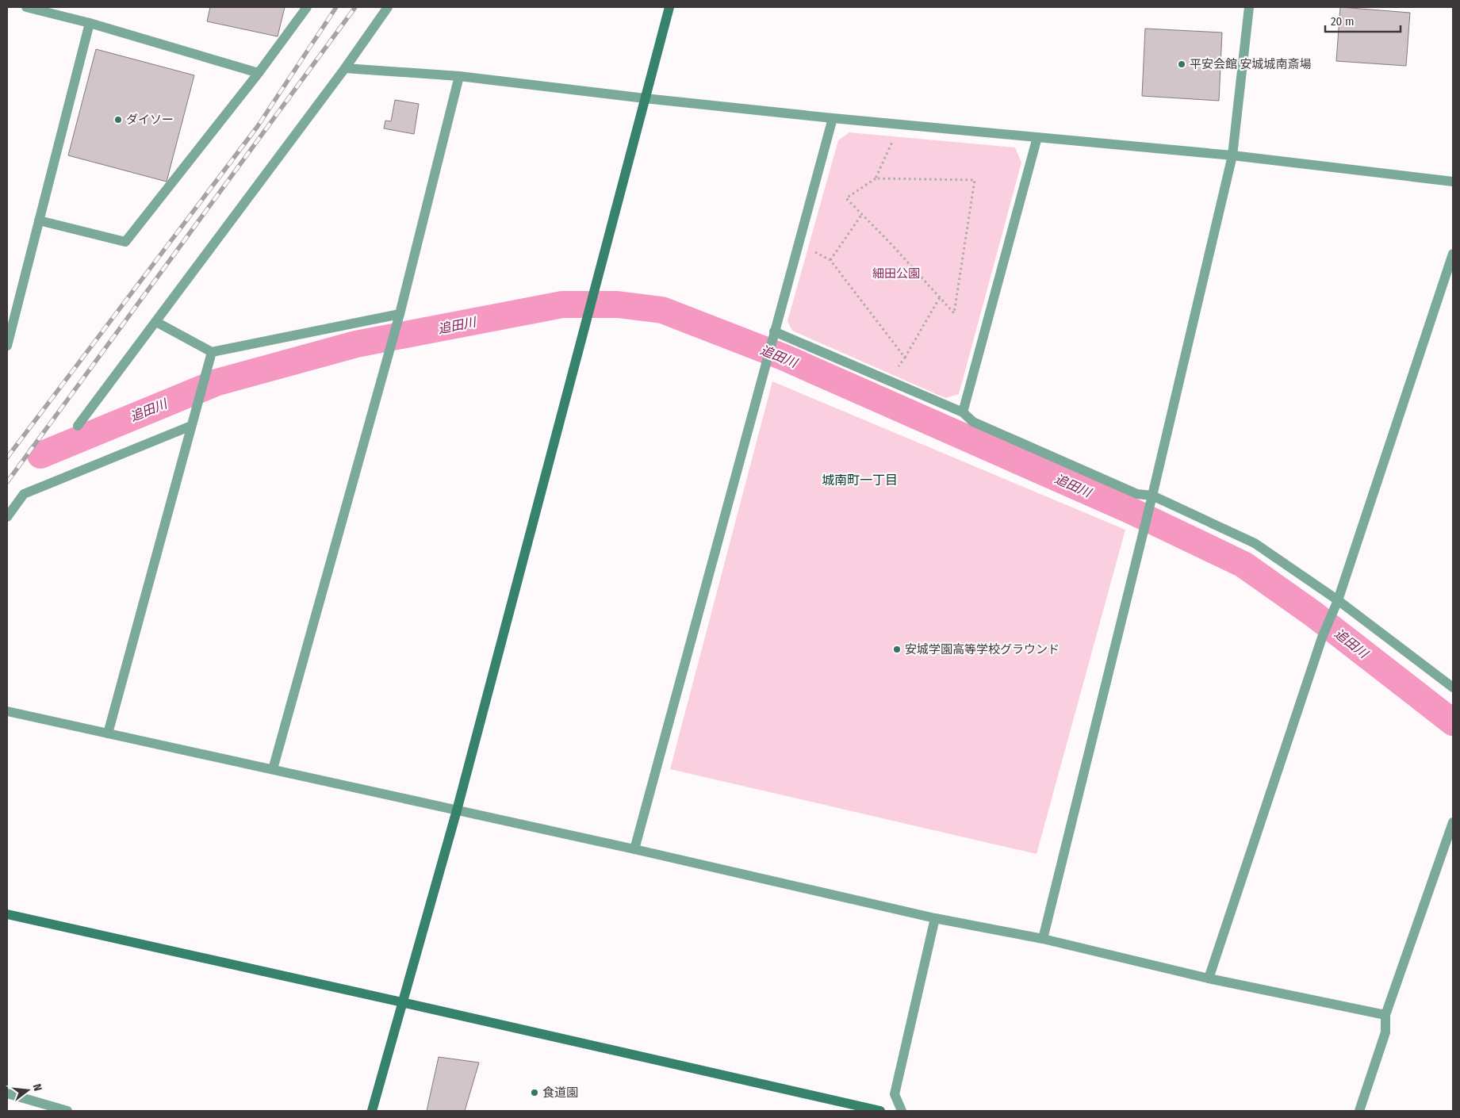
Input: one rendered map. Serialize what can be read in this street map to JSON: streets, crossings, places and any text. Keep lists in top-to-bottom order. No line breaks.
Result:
{"districts":["城南町一丁目"],"water":["追田川"],"parks":["細田公園"],"places":["平安会館 安城城南斎場","ダイソー","安城学園高等学校グラウンド","食道園"],"scale_bar":"20 m","north":"right"}
